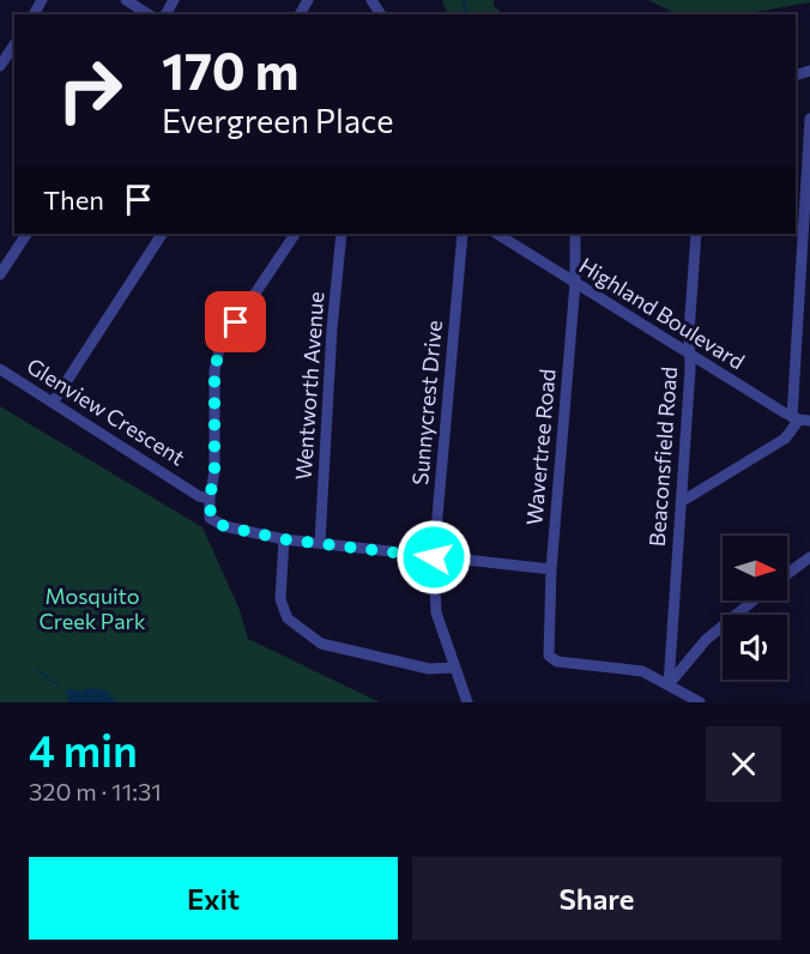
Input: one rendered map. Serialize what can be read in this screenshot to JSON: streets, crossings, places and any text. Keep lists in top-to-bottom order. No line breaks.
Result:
{"streets":{"street":["Highland Boulevard","Wentworth Avenue","Sunnycrest Drive","Glenview Crescent","Wavertree Road","Beaconsfield Road"]},"crossings":[["Highland Boulevard","Wavertree Road"],["Highland Boulevard","Beaconsfield Road"],["Wavertree Road","Beaconsfield Road"]],"parks":["Mosquito Creek Park"],"north":"right","page":{"turn":["170 m","Evergreen Place"],"then":"Then","heading":["4 min","320 m · 11:31"],"buttons":["Exit","Share"]}}
